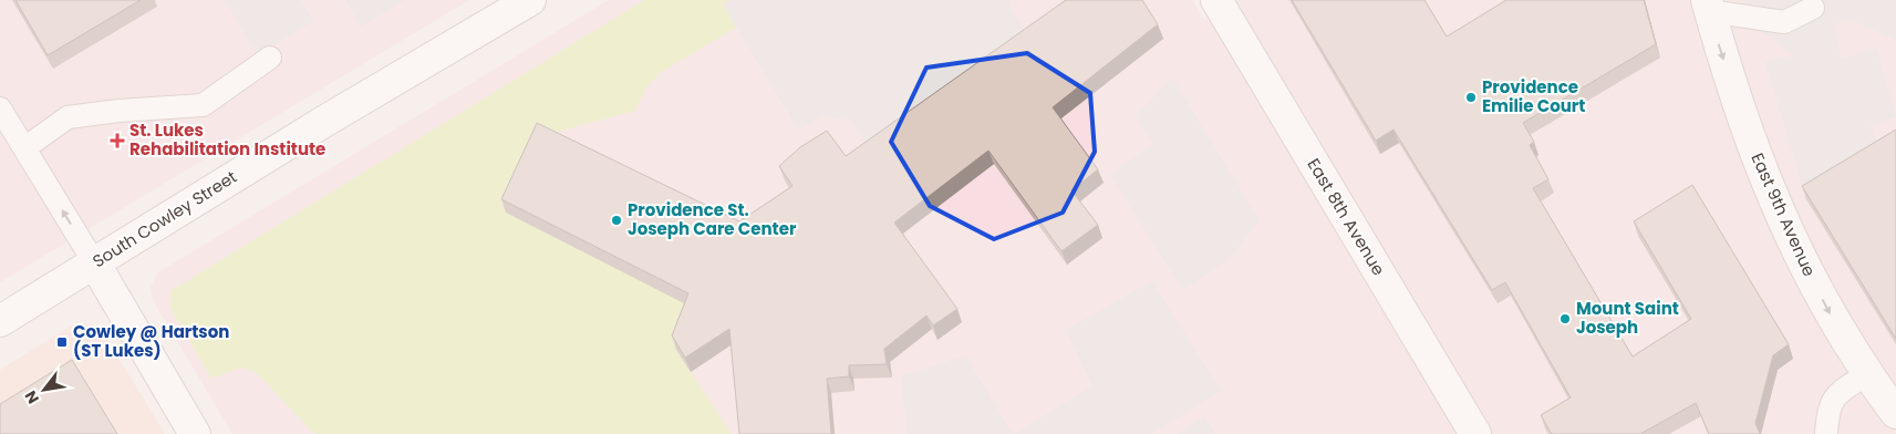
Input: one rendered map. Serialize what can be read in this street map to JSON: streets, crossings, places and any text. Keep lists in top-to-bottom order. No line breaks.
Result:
{"streets":{"street":["East 9th Avenue","East 8th Avenue","South Cowley Street"]},"one_way":["East 9th Avenue"],"places":{"other":["Providence Emilie Court","Providence St. Joseph Care Center","Mount Saint Joseph"],"health":["St. Lukes Rehabilitation Institute"],"transit":["Cowley @ Hartson (ST Lukes)"]},"north":"bottom left"}
